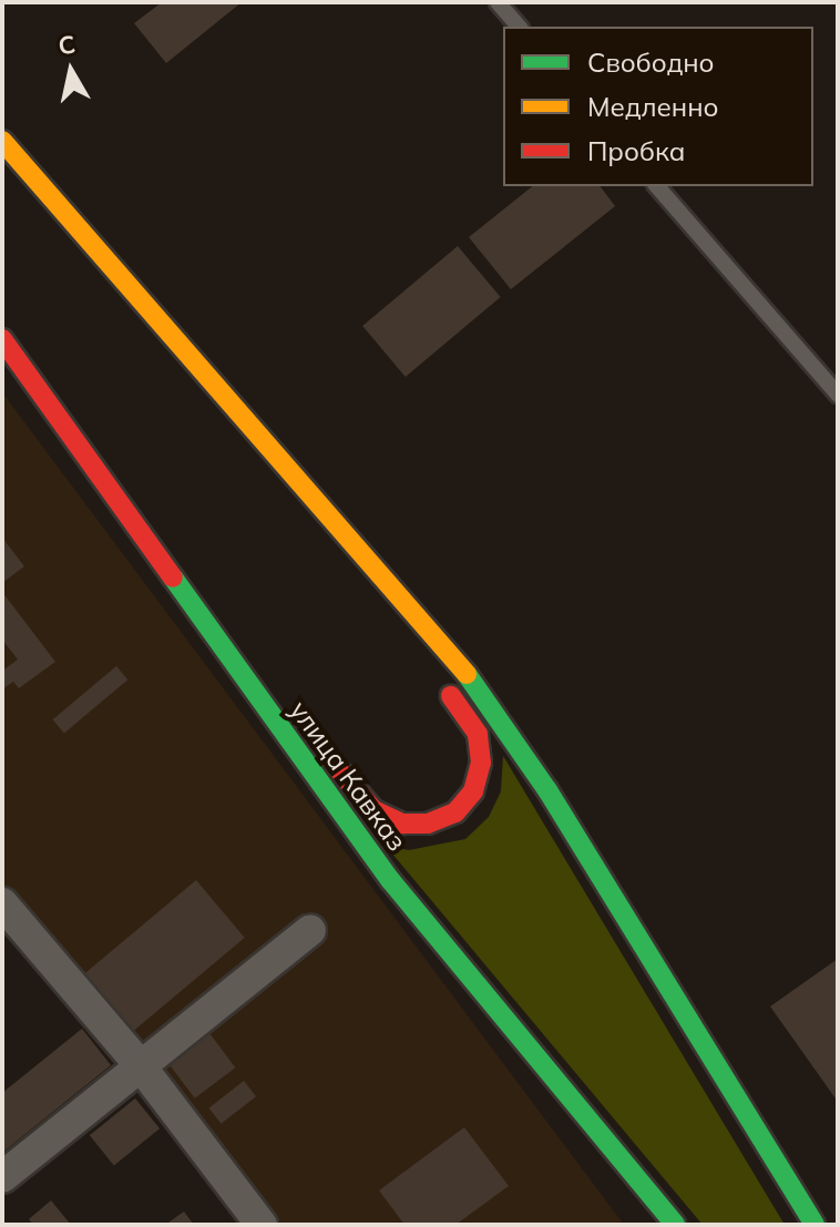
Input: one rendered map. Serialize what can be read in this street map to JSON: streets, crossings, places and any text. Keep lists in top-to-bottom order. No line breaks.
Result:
{"streets":{"highway":["улица Кавказ"]},"legend":["Свободно","Медленно","Пробка"],"north":"top"}
